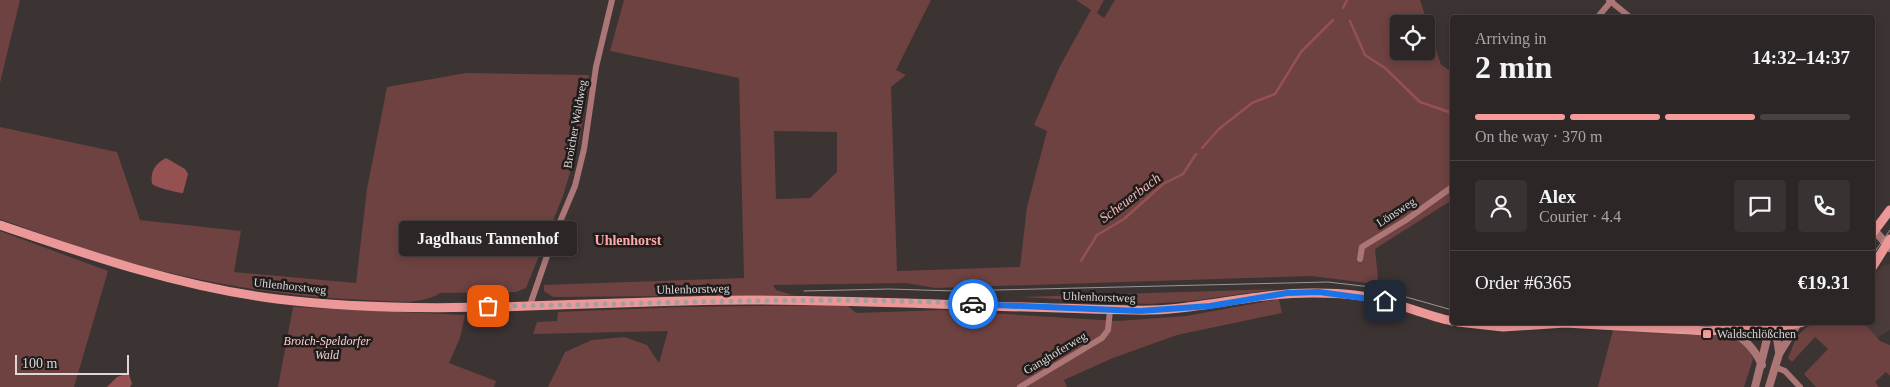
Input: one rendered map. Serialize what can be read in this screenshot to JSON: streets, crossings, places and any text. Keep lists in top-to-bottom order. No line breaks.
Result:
{"streets":{"main road":["Uhlenhorstweg"],"street":["Broicher Waldweg","Lönsweg","Ganghoferweg"]},"crossings":[["Broicher Waldweg","Uhlenhorstweg"],["Uhlenhorstweg","Ganghoferweg"]],"districts":["Uhlenhorst"],"water":["Scheuerbach"],"parks":["Broich-Speldorfer Wald"],"places":{"other":["Jagdhaus Tannenhof"],"transit":["Waldschlößchen"]},"scale_bar":"100 m","page":{"heading":["2 min","Arriving in","14:32–14:37"],"panel":["Alex","Courier · 4.4","Order #6365","€19.31"],"bar":"On the way · 370 m","bubble":"Jagdhaus Tannenhof","scale":"100 m"}}
